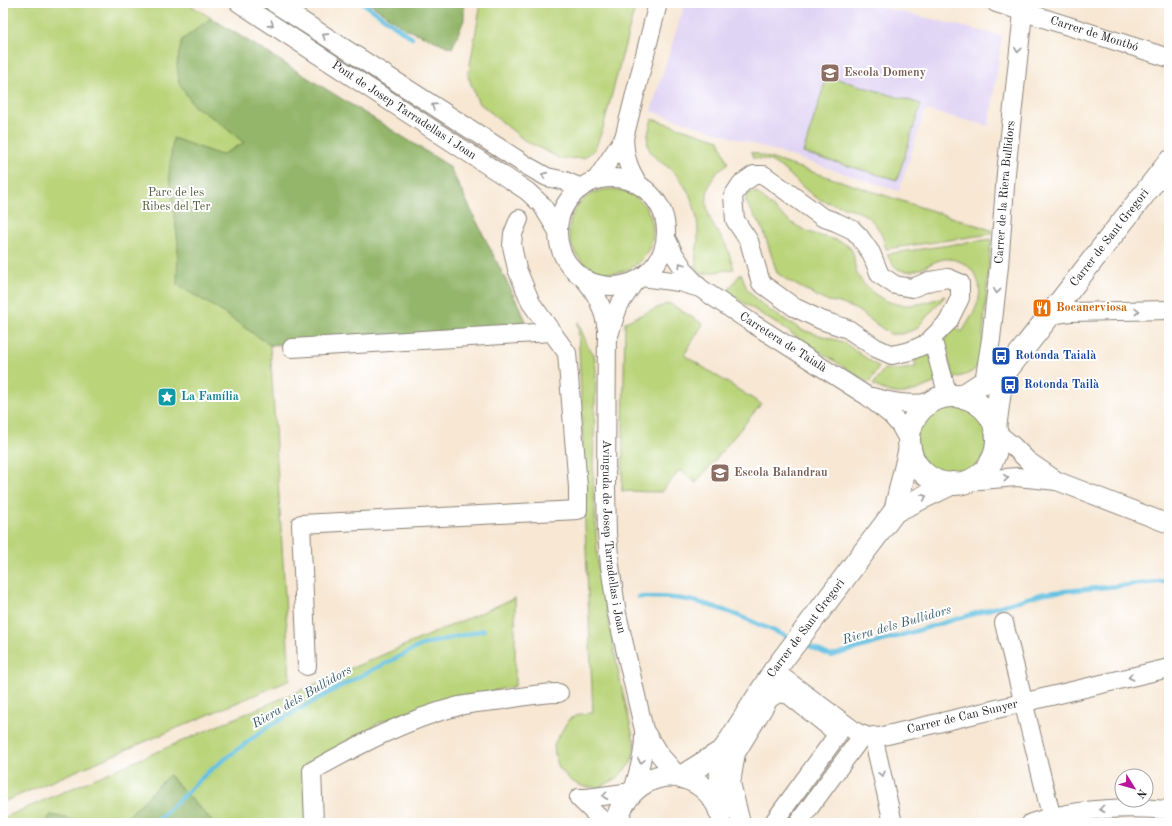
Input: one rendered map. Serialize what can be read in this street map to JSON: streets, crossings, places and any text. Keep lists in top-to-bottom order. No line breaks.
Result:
{"streets":{"main road":["Carrer de Sant Gregori"],"street":["Carrer de Montbó","Pont de Josep Tarradellas i Joan","Carrer de la Riera Bullidors","Carretera de Taialà","Avinguda de Josep Tarradellas i Joan","Carrer de Can Sunyer"]},"crossings":[["Carrer de Montbó","Carrer de la Riera Bullidors"],["Pont de Josep Tarradellas i Joan","Carretera de Taialà"],["Pont de Josep Tarradellas i Joan","Avinguda de Josep Tarradellas i Joan"],["Carrer de la Riera Bullidors","Carrer de Sant Gregori"],["Carrer de Sant Gregori","Carretera de Taialà"],["Carrer de Sant Gregori","Avinguda de Josep Tarradellas i Joan"],["Carretera de Taialà","Avinguda de Josep Tarradellas i Joan"]],"one_way":["Carrer de la Riera Bullidors"],"water":["Riera dels Bullidors"],"parks":["Parc de les Ribes del Ter"],"places":{"school or university":["Escola Domeny","Escola Balandrau"],"restaurant":["Bocanerviosa"],"bus stop":["Rotonda Taialà","Rotonda Tailà"],"place":["La Família"]},"north":"bottom right"}
